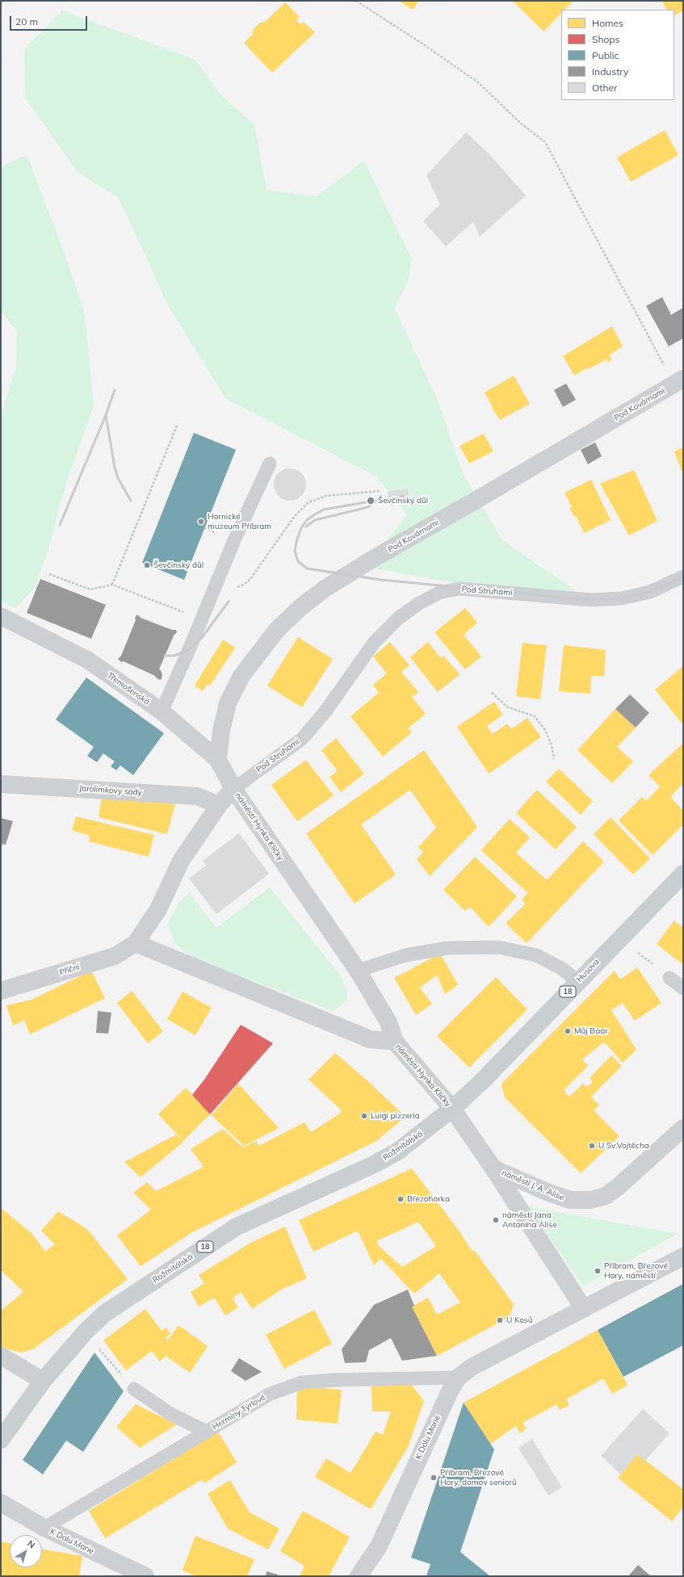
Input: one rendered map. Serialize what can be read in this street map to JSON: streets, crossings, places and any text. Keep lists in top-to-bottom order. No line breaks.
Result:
{"streets":{"main road":["Husova","18","Rožmitálská"],"street":["Pod Kovárnami","Třemošenská","Jarolímkovy sady","náměstí Hynka Kličky","Příční","náměstí J. A. Alise","K Dolu Marie"],"lane":["Pod Struhami","Hermíny Týrlové"]},"crossings":[["Pod Kovárnami","Třemošenská"],["Pod Struhami","Třemošenská"],["Pod Struhami","náměstí Hynka Kličky"],["Třemošenská","náměstí Hynka Kličky"],["Jarolímkovy sady","náměstí Hynka Kličky"],["náměstí Hynka Kličky","Příční"],["náměstí Hynka Kličky","Husova"],["náměstí Hynka Kličky","Rožmitálská"],["náměstí Hynka Kličky","náměstí J. A. Alise"],["Husova","Rožmitálská"],["Husova","náměstí J. A. Alise"],["Rožmitálská","náměstí J. A. Alise"],["náměstí J. A. Alise","K Dolu Marie"],["Hermíny Týrlové","K Dolu Marie"]],"places":["Ševčínský důl","Hornické muzeum Příbram","Ševčinský důl","Můj Baar","Luigi pizzeria","U Sv.Vojtěcha","Březohorka","náměstí Jana Antonína Alise","Příbram, Březové Hory, náměstí","U Kosů","Příbram, Březové Hory, domov seniorů"],"legend":["Homes","Shops","Public","Industry","Other"],"scale_bar":"20 m","north":"top right"}
